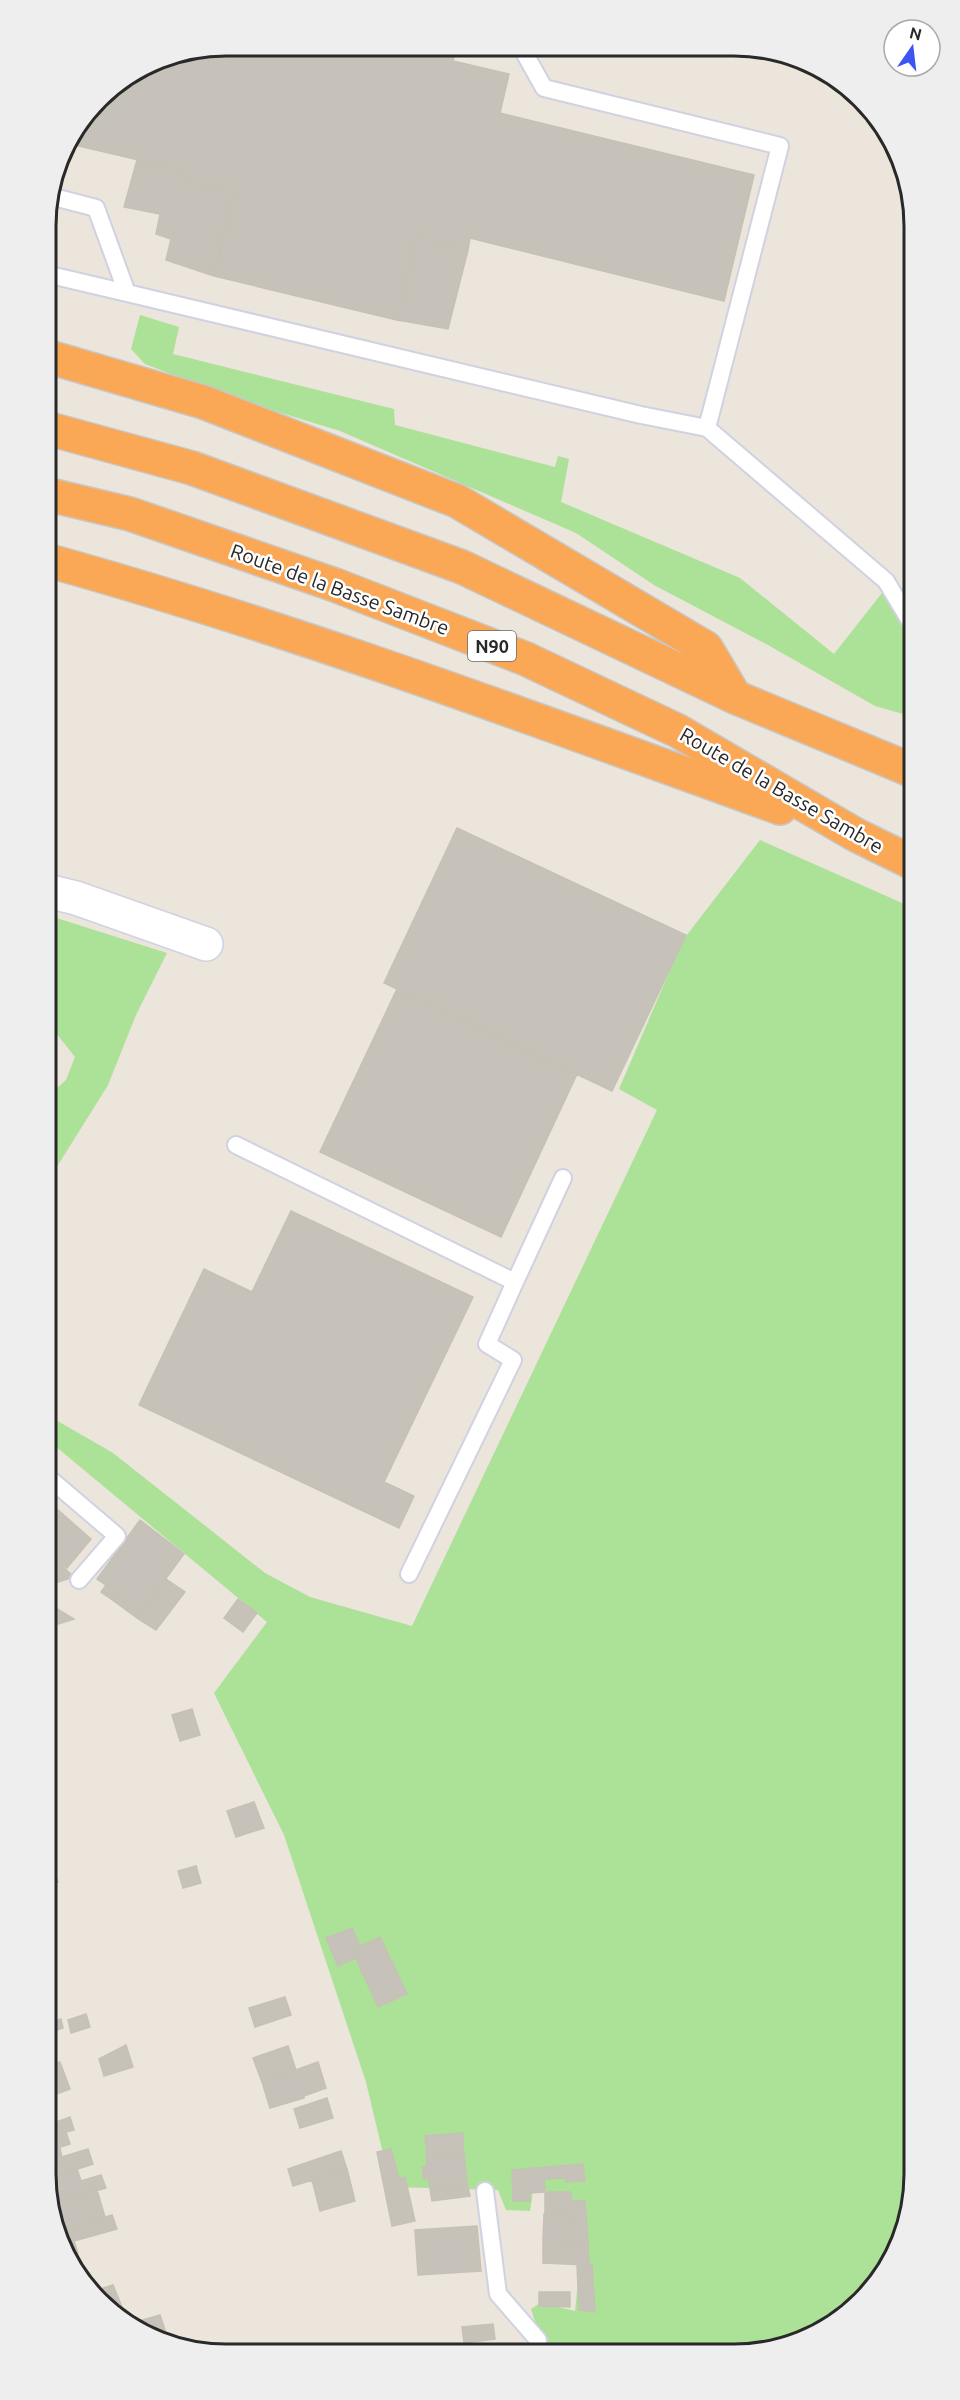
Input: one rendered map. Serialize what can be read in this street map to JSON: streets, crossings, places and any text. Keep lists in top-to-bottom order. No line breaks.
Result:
{"streets":{"highway":["Route de la Basse Sambre","N90"]},"north":"top"}
